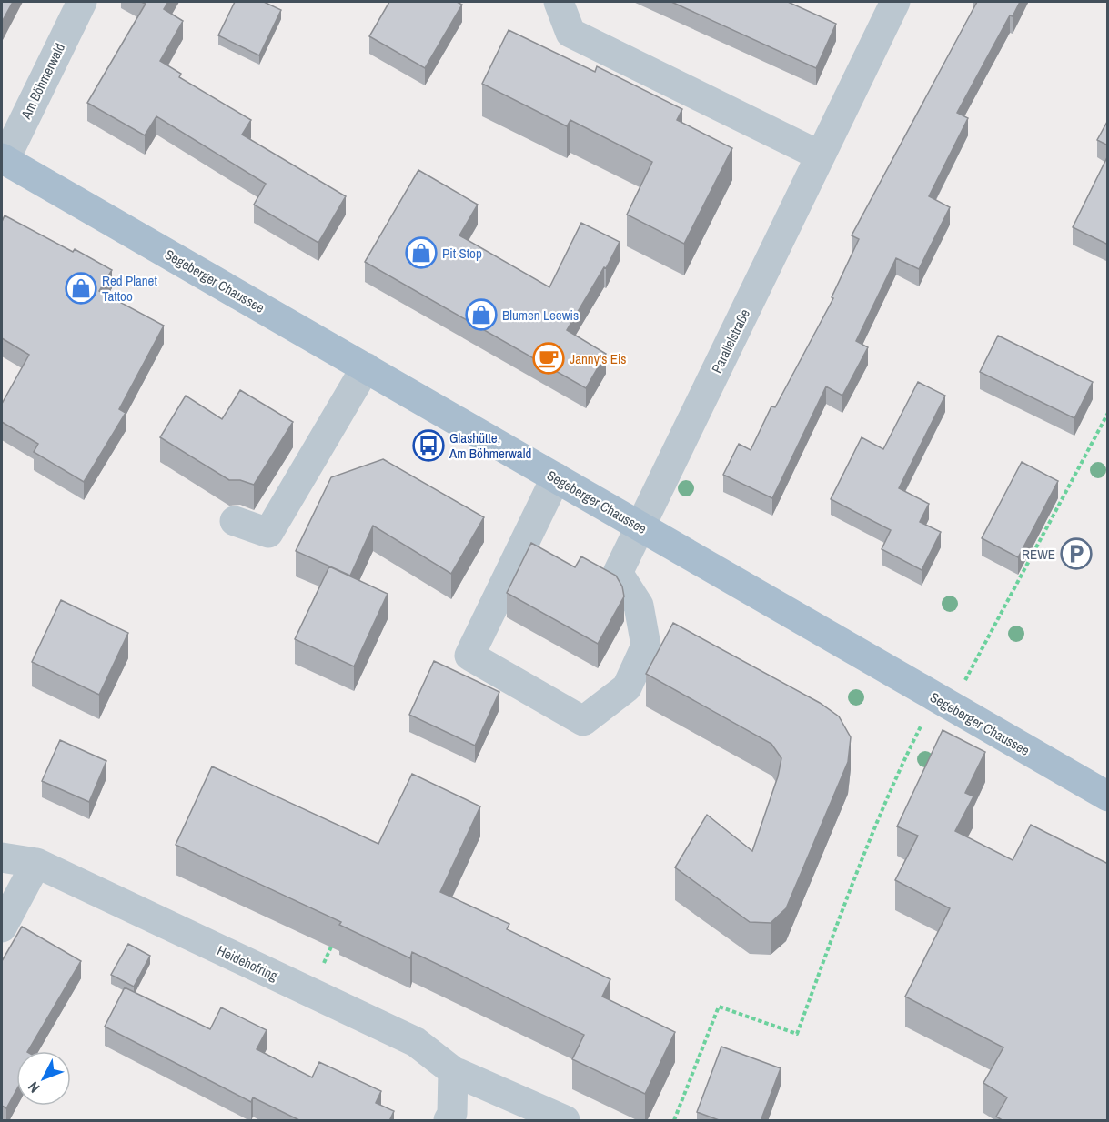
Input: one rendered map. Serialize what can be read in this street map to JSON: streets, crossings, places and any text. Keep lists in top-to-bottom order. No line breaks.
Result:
{"streets":{"main road":["Segeberger Chaussee"],"street":["Am Böhmerwald","Parallelstraße","Heidehofring"]},"crossings":[["Am Böhmerwald","Segeberger Chaussee"],["Segeberger Chaussee","Parallelstraße"]],"places":{"shop":["Pit Stop","Red Planet Tattoo","Blumen Leewis"],"cafe":["Janny's Eis"],"bus stop":["Glashütte, Am Böhmerwald"],"parking":["REWE"]},"north":"bottom left"}
